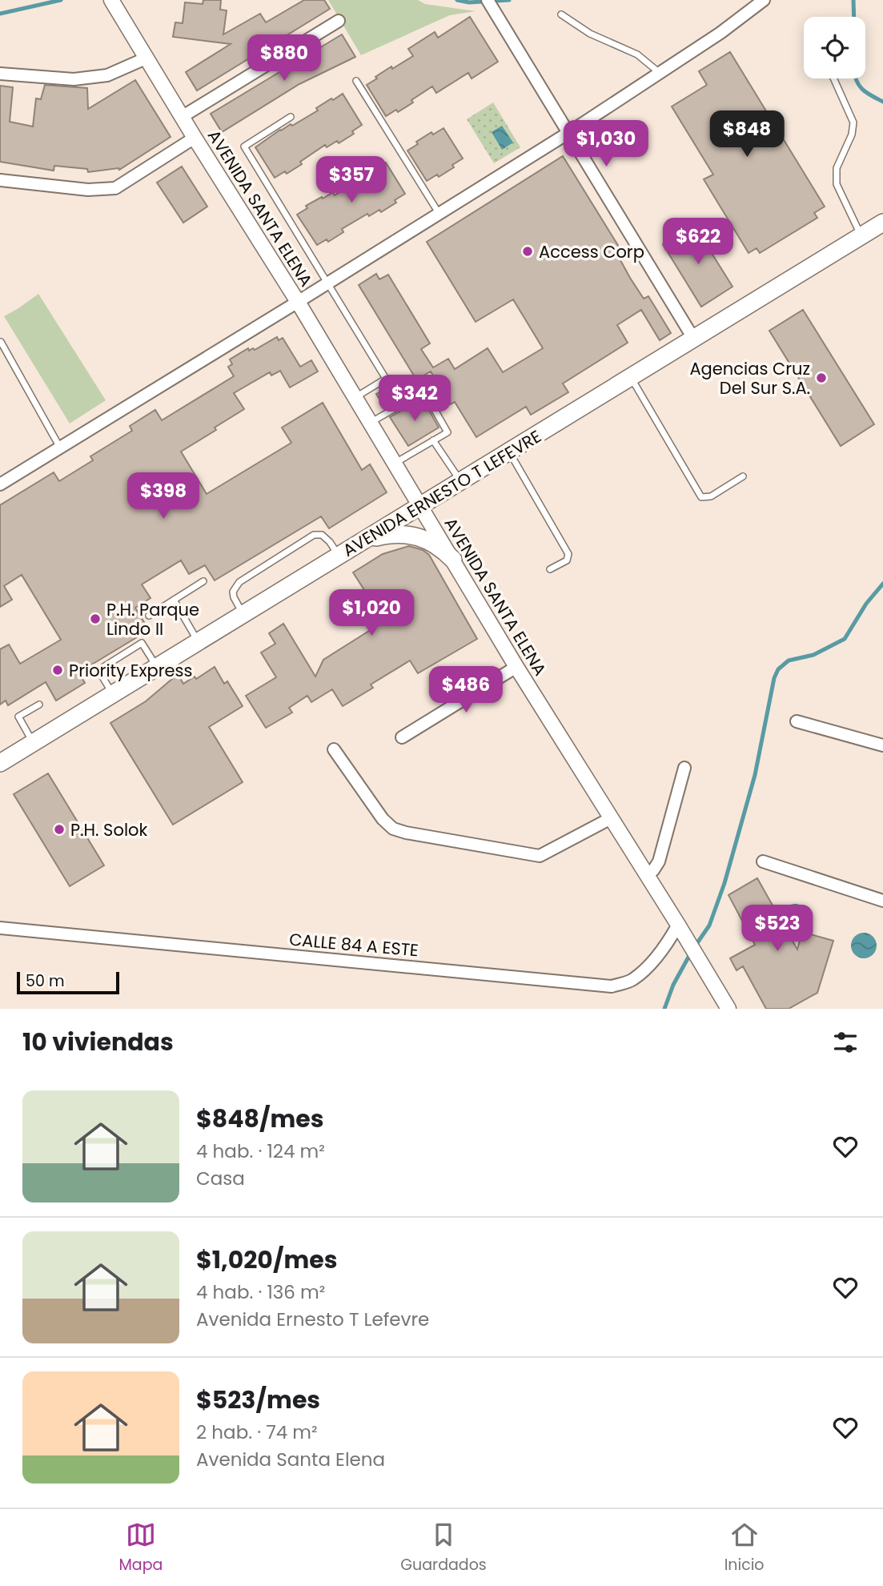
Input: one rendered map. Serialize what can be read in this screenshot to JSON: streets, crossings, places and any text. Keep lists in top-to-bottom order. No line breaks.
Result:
{"streets":{"main road":["AVENIDA ERNESTO T LEFEVRE"],"street":["AVENIDA SANTA ELENA","CALLE 84 A ESTE"]},"crossings":[["AVENIDA SANTA ELENA","AVENIDA ERNESTO T LEFEVRE"],["AVENIDA SANTA ELENA","CALLE 84 A ESTE"]],"places":["Access Corp","Agencias Cruz Del Sur S.A.","P.H. Parque Lindo II","Priority Express","P.H. Solok"],"scale_bar":"50 m","page":{"price":["$880","$848","$1,030","$357","$622","$342","$398","$1,020","$486","$523"],"scale":"50 m","heading":"10 viviendas","list":[{"name":"$848/mes","note":"4 hab. · 124 m² · Casa"},{"name":"$1,020/mes","note":"4 hab. · 136 m² · Avenida Ernesto T Lefevre"},{"name":"$523/mes","note":"2 hab. · 74 m² · Avenida Santa Elena"}],"tabs":["Mapa","Guardados","Inicio"]}}
